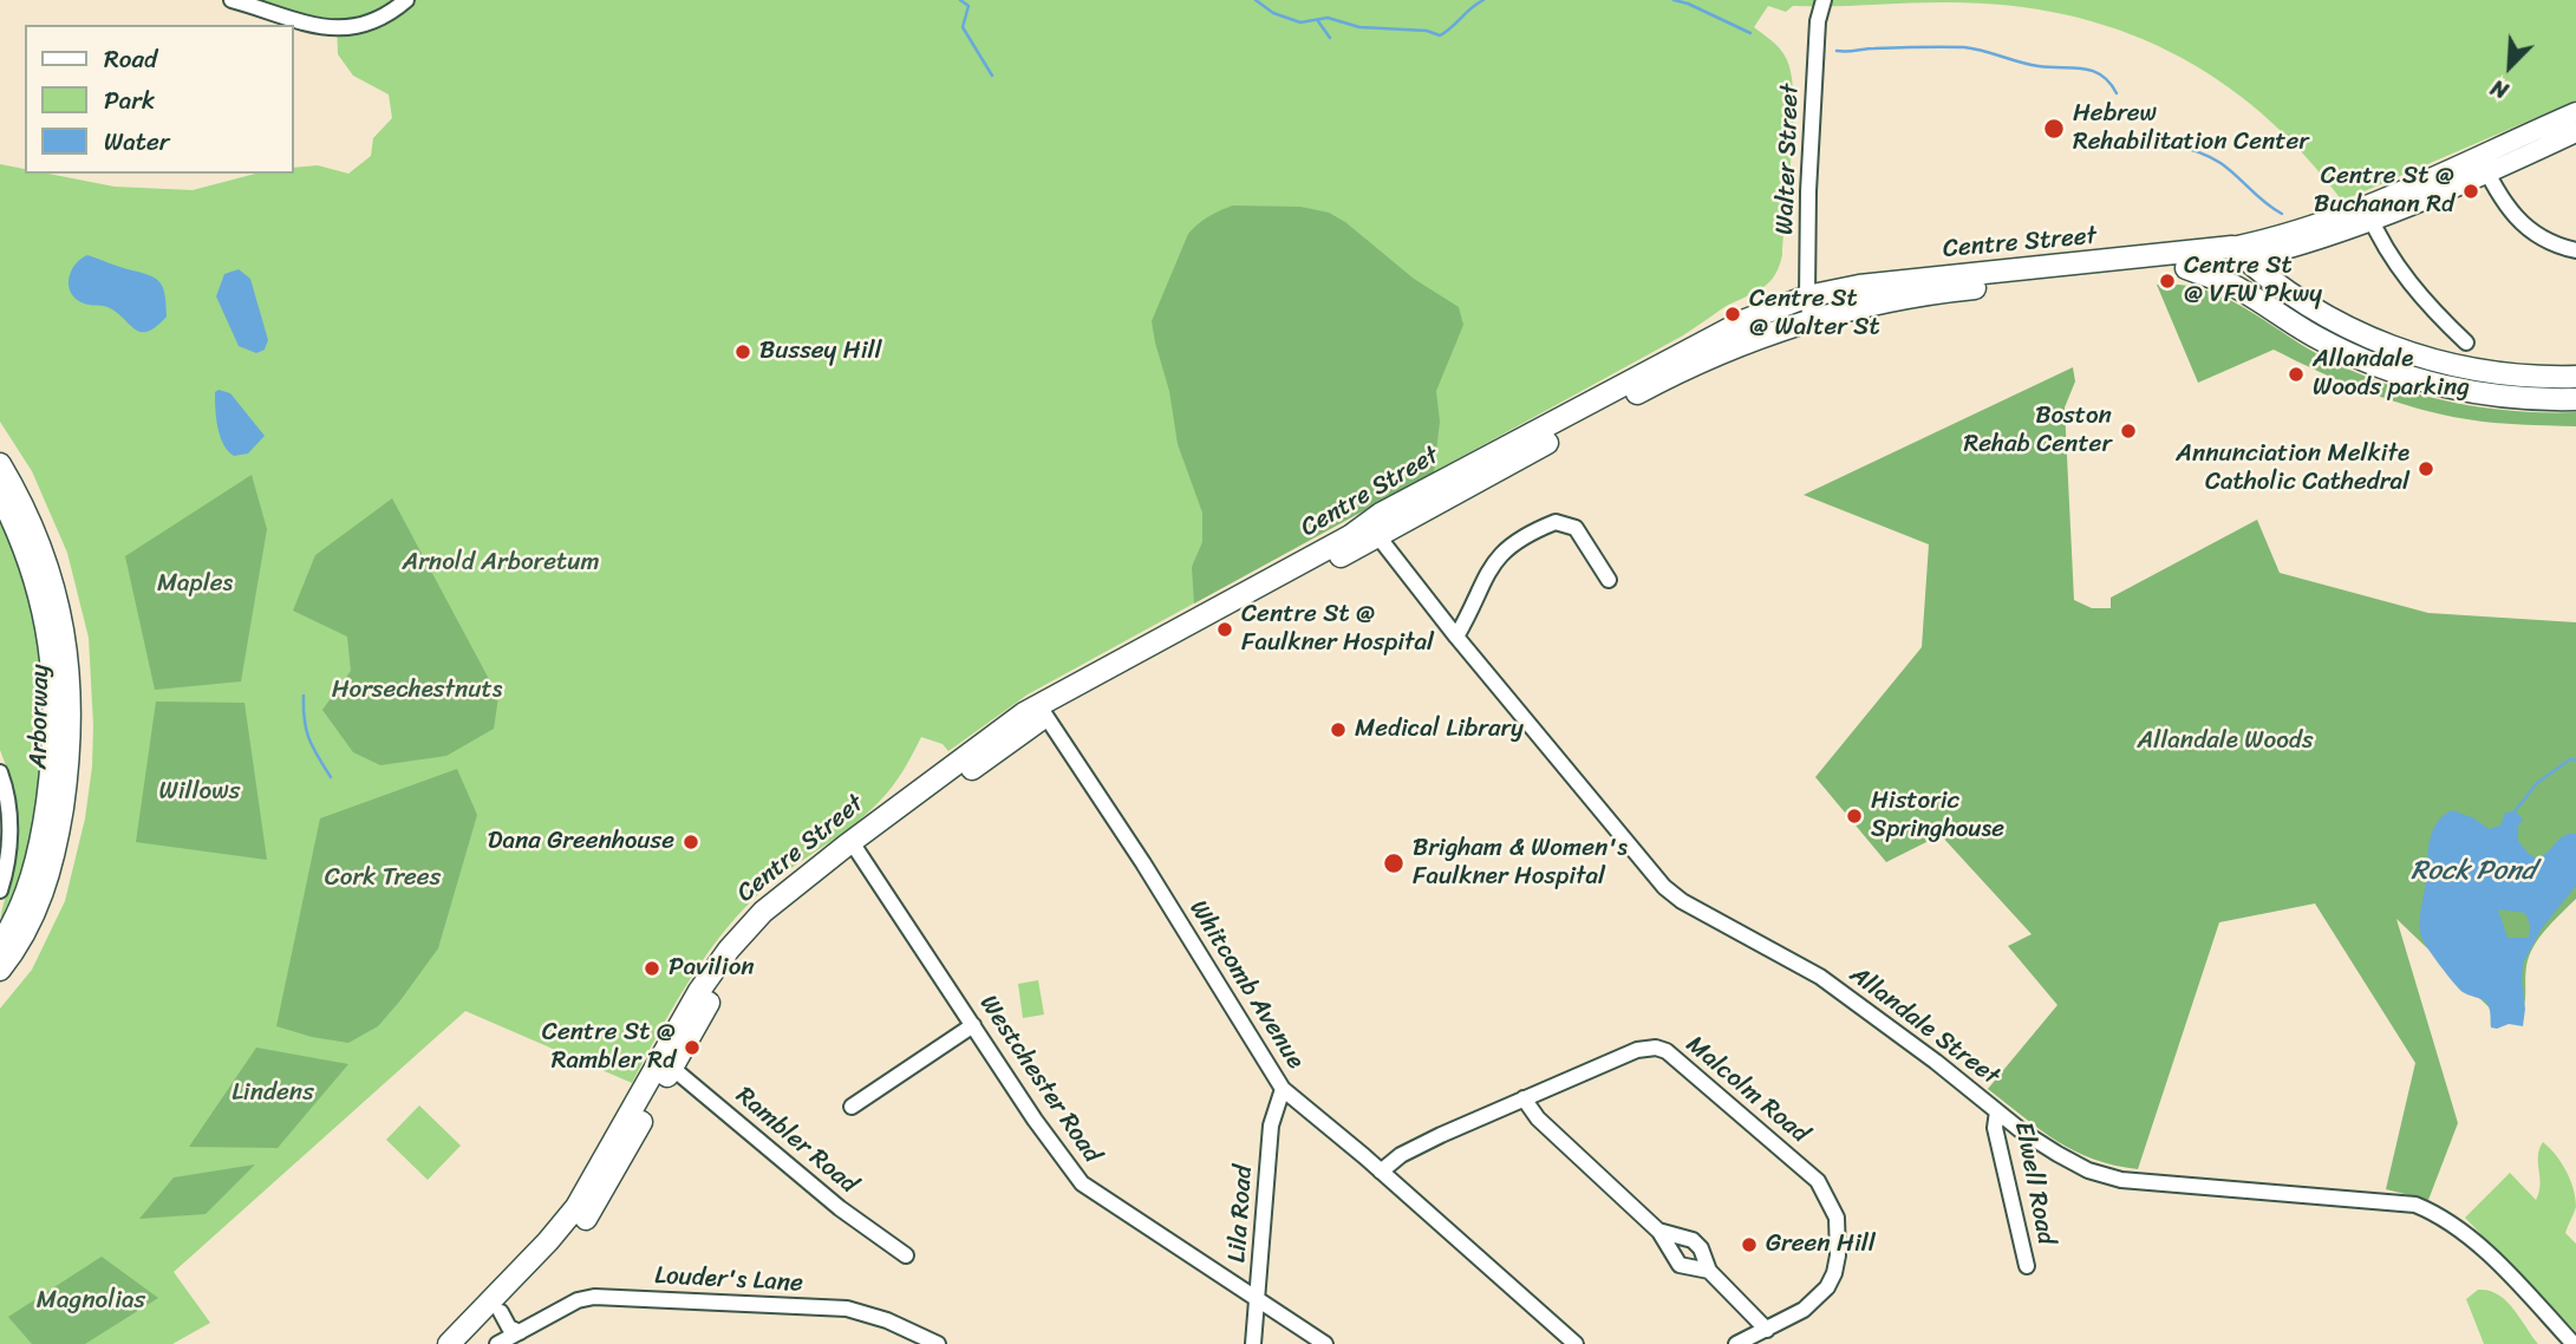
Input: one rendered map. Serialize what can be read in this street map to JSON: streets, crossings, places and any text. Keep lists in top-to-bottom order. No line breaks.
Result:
{"streets":{"highway":["Centre Street","Arborway"],"street":["Walter Street","Whitcomb Avenue","Allandale Street","Westchester Road","Malcolm Road","Rambler Road","Elwell Road","Lila Road","Louder's Lane"]},"crossings":[["Walter Street","Centre Street"],["Centre Street","Whitcomb Avenue"],["Centre Street","Allandale Street"],["Centre Street","Westchester Road"],["Centre Street","Rambler Road"],["Whitcomb Avenue","Malcolm Road"],["Whitcomb Avenue","Lila Road"],["Allandale Street","Elwell Road"],["Westchester Road","Lila Road"]],"water":["Rock Pond"],"parks":["Arnold Arboretum","Maples","Horsechestnuts","Allandale Woods","Willows","Cork Trees","Lindens","Magnolias"],"places":["Hebrew Rehabilitation Center","Centre St @ Buchanan Rd","Centre St @ VFW Pkwy","Centre St @ Walter St","Bussey Hill","Allandale Woods parking","Boston Rehab Center","Annunciation Melkite Catholic Cathedral","Centre St @ Faulkner Hospital","Medical Library","Historic Springhouse","Dana Greenhouse","Brigham & Women's Faulkner Hospital","Pavilion","Centre St @ Rambler Rd","Green Hill"],"legend":["Road","Park","Water"],"north":"bottom left"}
